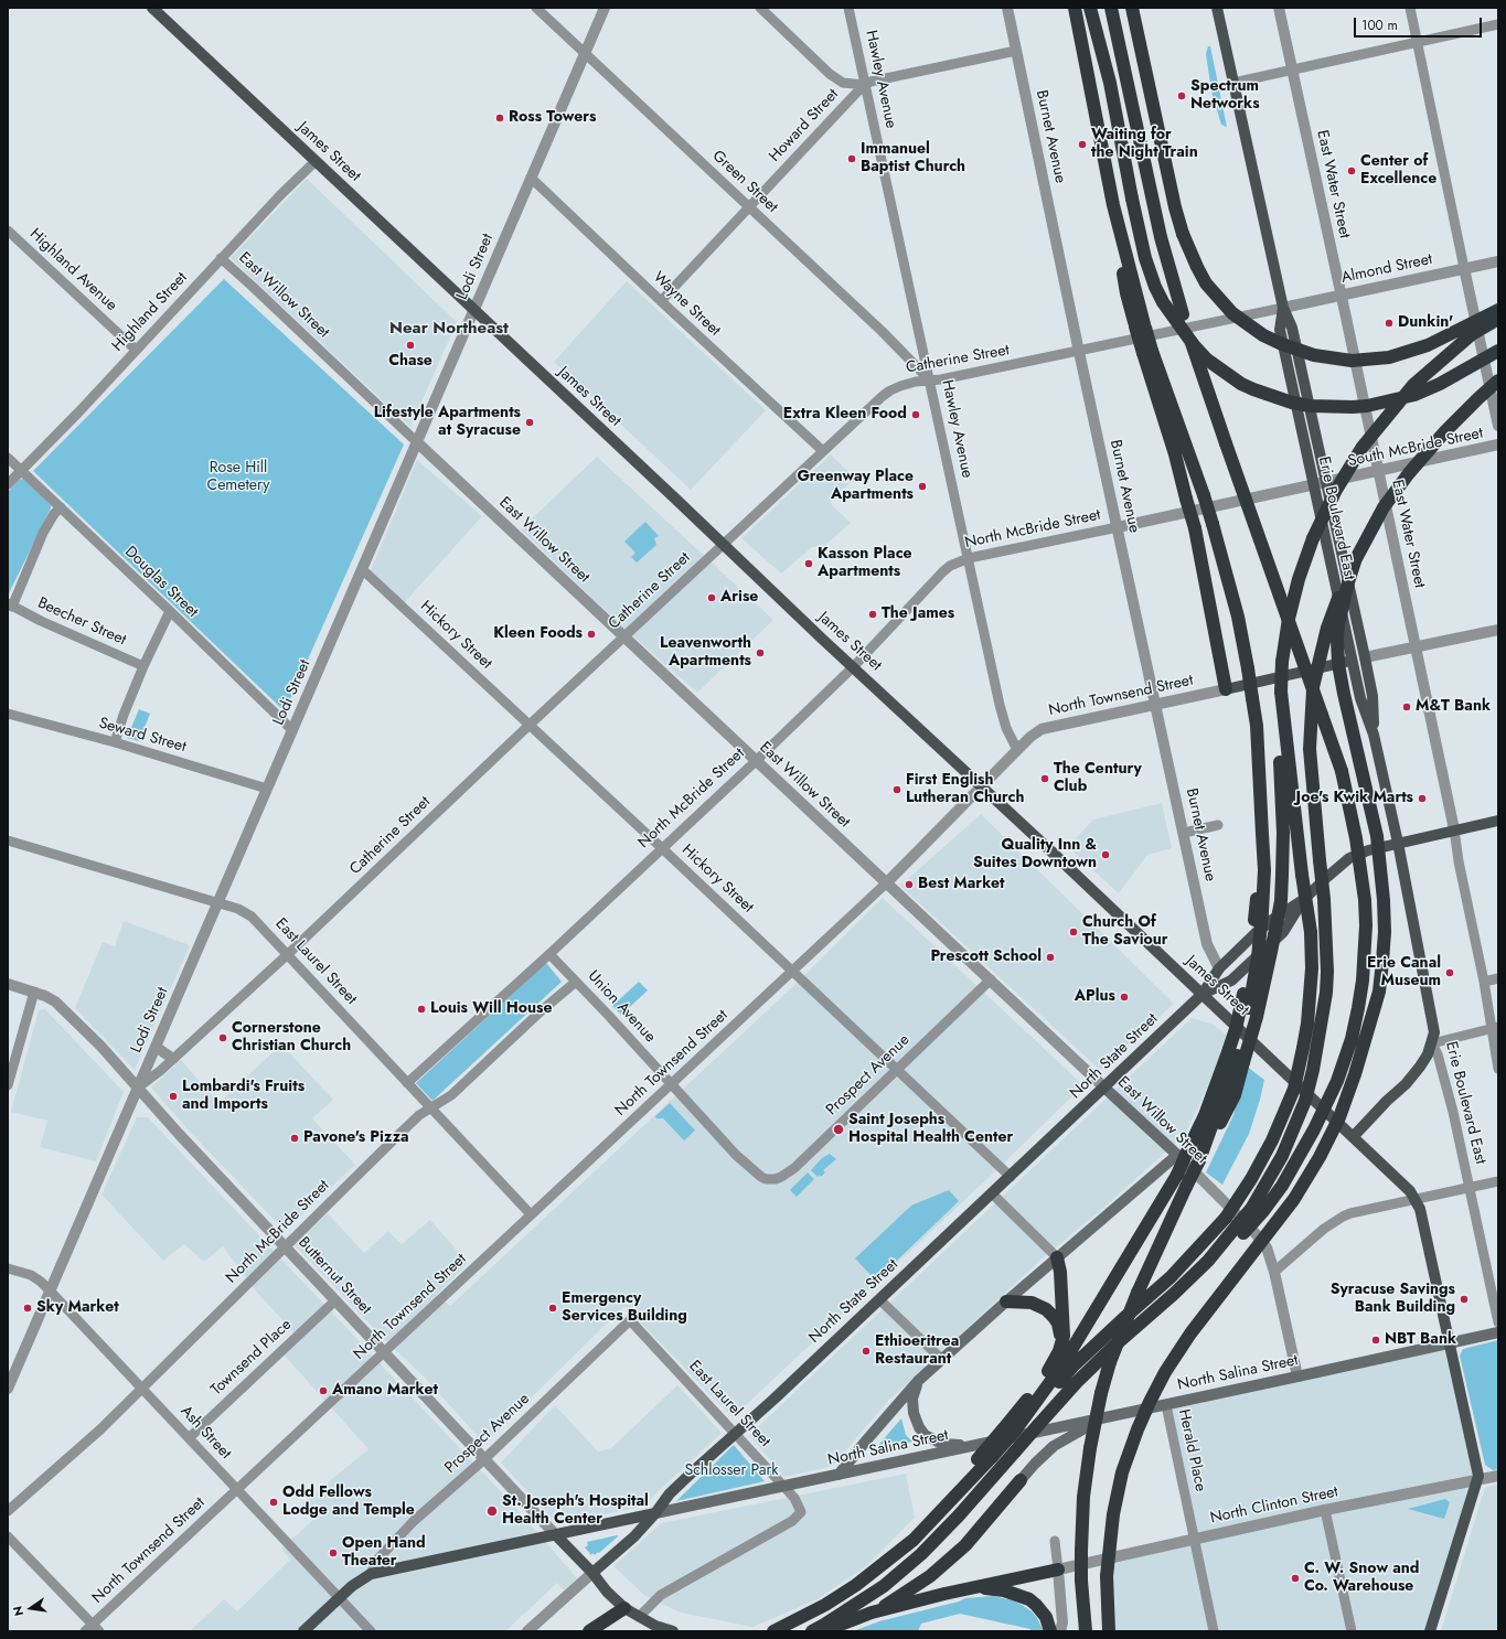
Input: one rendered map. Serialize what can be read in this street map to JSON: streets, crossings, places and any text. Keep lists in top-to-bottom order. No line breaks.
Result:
{"streets":{"main road":["James Street","East Willow Street","Erie Boulevard East","North Townsend Street","North State Street","Butternut Street","North Salina Street"],"street":["Hawley Avenue","Howard Street","Burnet Avenue","Green Street","East Water Street","Lodi Street","Almond Street","Highland Avenue","Wayne Street","Highland Street","Catherine Street","South McBride Street","North McBride Street","Douglas Street","Beecher Street","Hickory Street","Seward Street","East Laurel Street","Union Avenue","Prospect Avenue","Townsend Place","Ash Street","Herald Place","North Clinton Street"]},"crossings":[["Hawley Avenue","Howard Street"],["Hawley Avenue","Green Street"],["Hawley Avenue","Catherine Street"],["Hawley Avenue","North McBride Street"],["Hawley Avenue","North Townsend Street"],["Howard Street","Burnet Avenue"],["Howard Street","Green Street"],["Howard Street","Wayne Street"],["Burnet Avenue","Catherine Street"],["Burnet Avenue","North McBride Street"],["Burnet Avenue","North Townsend Street"],["Burnet Avenue","North State Street"],["James Street","Lodi Street"],["James Street","Highland Street"],["James Street","Catherine Street"],["James Street","North McBride Street"],["James Street","North Townsend Street"],["James Street","North State Street"],["James Street","North Salina Street"],["James Street","North Clinton Street"],["Green Street","Lodi Street"],["Green Street","Catherine Street"],["East Water Street","Almond Street"],["East Water Street","South McBride Street"],["East Water Street","North State Street"],["Lodi Street","East Willow Street"],["Lodi Street","Wayne Street"],["Lodi Street","Catherine Street"],["Lodi Street","Douglas Street"],["Lodi Street","Hickory Street"],["Lodi Street","Seward Street"],["Lodi Street","East Laurel Street"],["Lodi Street","Butternut Street"],["Lodi Street","Ash Street"],["Almond Street","Catherine Street"],["Almond Street","Erie Boulevard East"],["Highland Avenue","Highland Street"],["East Willow Street","Highland Street"],["East Willow Street","Catherine Street"],["East Willow Street","North McBride Street"],["East Willow Street","North Townsend Street"],["East Willow Street","North State Street"],["East Willow Street","Prospect Avenue"],["East Willow Street","North Salina Street"],["Wayne Street","Catherine Street"],["Highland Street","Douglas Street"],["Catherine Street","Erie Boulevard East"],["Catherine Street","Hickory Street"],["Catherine Street","East Laurel Street"],["Catherine Street","Butternut Street"],["South McBride Street","Erie Boulevard East"],["South McBride Street","North McBride Street"],["Erie Boulevard East","North McBride Street"],["Erie Boulevard East","North Townsend Street"],["Erie Boulevard East","North State Street"],["North McBride Street","Hickory Street"],["North McBride Street","East Laurel Street"],["North McBride Street","Union Avenue"],["North McBride Street","Butternut Street"],["North McBride Street","Ash Street"],["Hickory Street","North Townsend Street"],["Hickory Street","North State Street"],["Hickory Street","Prospect Avenue"],["North Townsend Street","East Laurel Street"],["North Townsend Street","Union Avenue"],["North Townsend Street","Butternut Street"],["North Townsend Street","Ash Street"],["East Laurel Street","North State Street"],["East Laurel Street","Prospect Avenue"],["East Laurel Street","Butternut Street"],["East Laurel Street","North Salina Street"],["Union Avenue","Prospect Avenue"],["North State Street","Butternut Street"],["North State Street","North Salina Street"],["Prospect Avenue","Butternut Street"],["Prospect Avenue","North Salina Street"],["Butternut Street","Townsend Place"],["Butternut Street","North Salina Street"],["Townsend Place","Ash Street"],["North Salina Street","Ash Street"],["North Salina Street","Herald Place"],["Herald Place","North Clinton Street"]],"districts":["Near Northeast"],"parks":["Rose Hill Cemetery","Schlosser Park"],"places":["Spectrum Networks","Ross Towers","Waiting for the Night Train","Immanuel Baptist Church","Center of Excellence","Dunkin'","Chase","Extra Kleen Food","Lifestyle Apartments at Syracuse","Greenway Place Apartments","Kasson Place Apartments","Arise","The James","Kleen Foods","Leavenworth Apartments","M&T Bank","The Century Club","First English Lutheran Church","Joe's Kwik Marts","Quality Inn & Suites Downtown","Best Market","Church Of The Saviour","Prescott School","Erie Canal Museum","APlus","Louis Will House","Cornerstone Christian Church","Lombardi's Fruits and Imports","Saint Josephs Hospital Health Center","Pavone's Pizza","Syracuse Savings Bank Building","Sky Market","Emergency Services Building","NBT Bank","Ethioeritrea Restaurant","Amano Market","Odd Fellows Lodge and Temple","St. Joseph's Hospital Health Center","Open Hand Theater","C. W. Snow and Co. Warehouse"],"scale_bar":"100 m","north":"left"}
